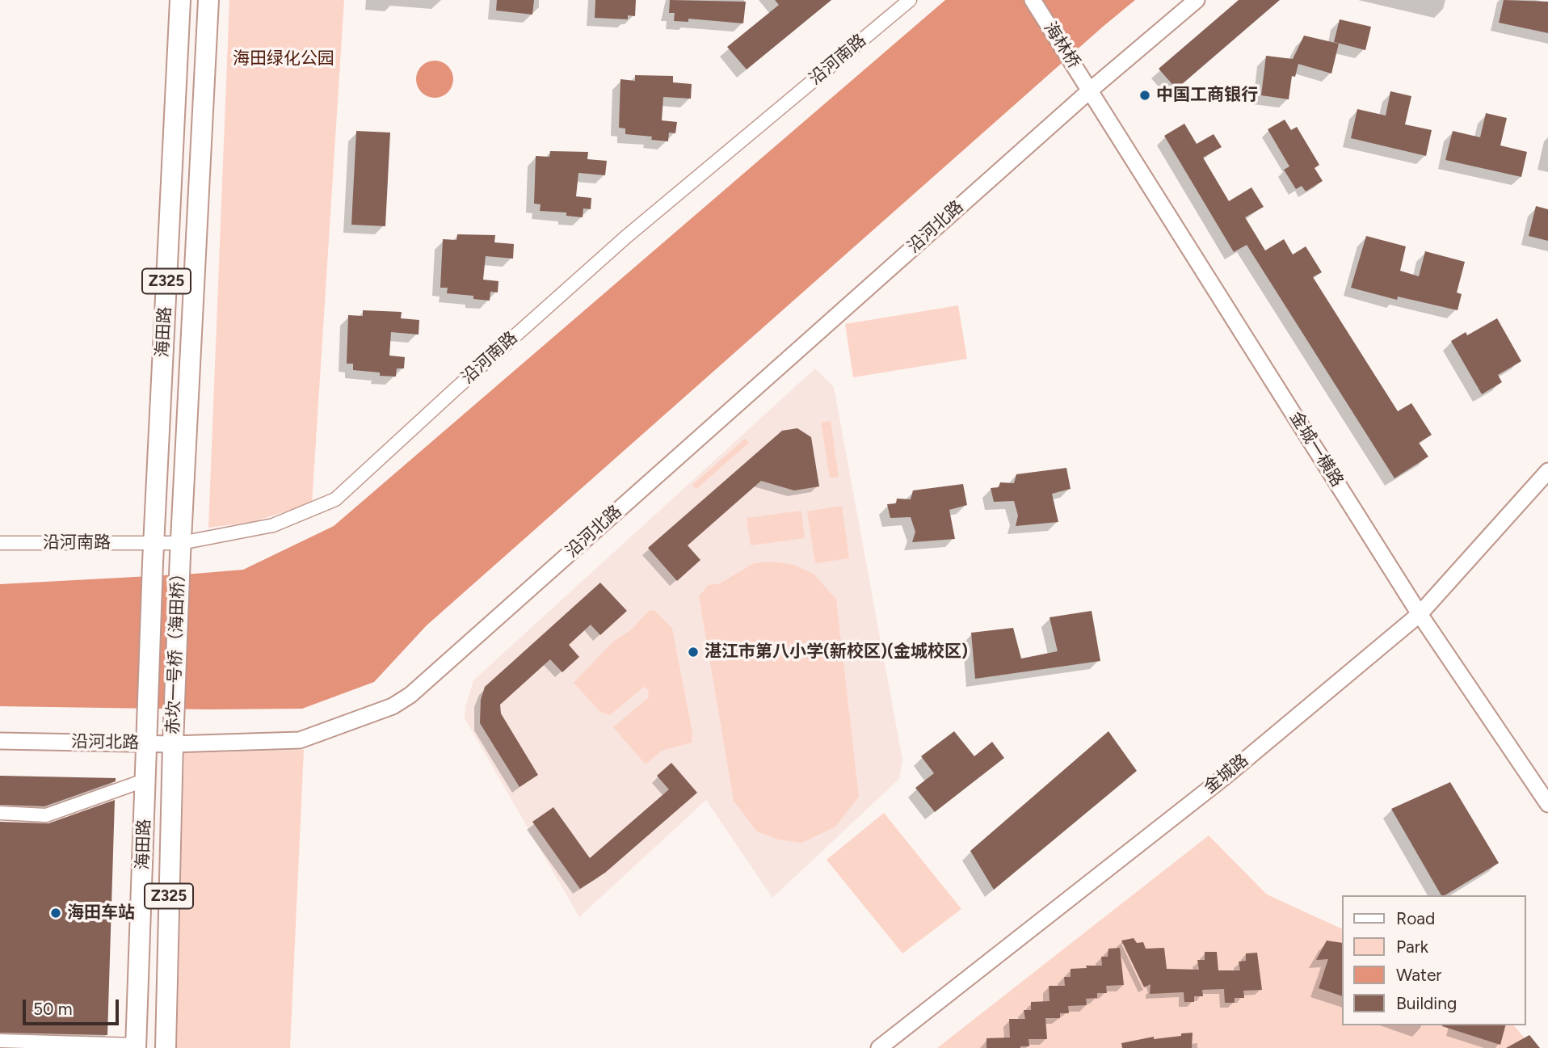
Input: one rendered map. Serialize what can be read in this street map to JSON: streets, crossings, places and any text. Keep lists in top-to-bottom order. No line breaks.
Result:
{"streets":{"main road":["Z325","海田路","赤坎一号桥（海田桥）"],"street":["海林桥","沿河南路","沿河北路","金城一横路","金城路"]},"crossings":[["海林桥","沿河北路"],["海林桥","金城一横路"],["沿河南路","海田路"],["沿河南路","赤坎一号桥（海田桥）"],["沿河北路","海田路"],["沿河北路","金城一横路"],["沿河北路","赤坎一号桥（海田桥）"],["海田路","赤坎一号桥（海田桥）"],["金城一横路","金城路"]],"parks":["海田绿化公园"],"places":["中国工商银行","湛江市第八小学(新校区)(金城校区)","海田车站"],"legend":["Road","Park","Water","Building"],"scale_bar":"50 m"}
